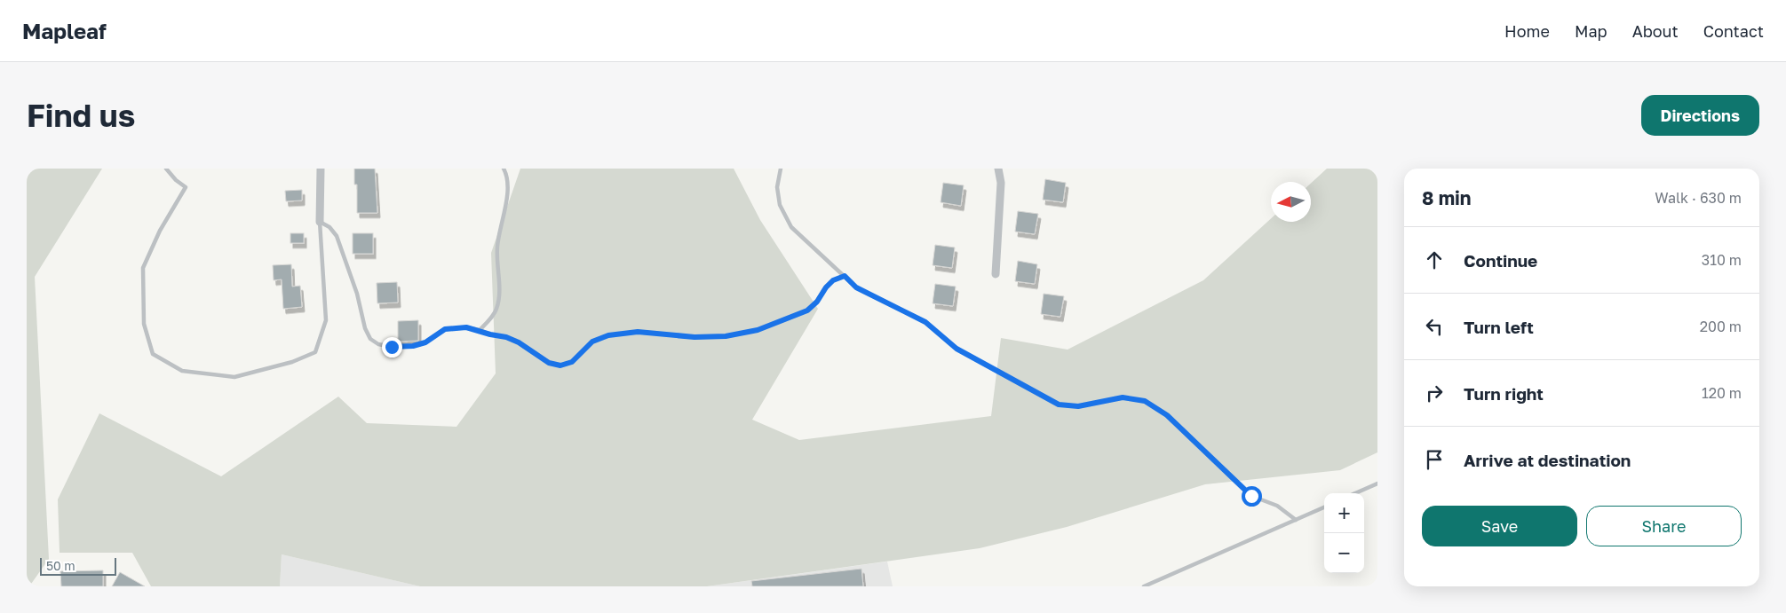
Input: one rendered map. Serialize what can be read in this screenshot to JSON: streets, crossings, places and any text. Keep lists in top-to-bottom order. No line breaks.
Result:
{"scale_bar":"50 m","north":"left","page":{"header":"Mapleaf","nav":["Home","Map","About","Contact"],"buttons":["Directions",["Save","Share"]],"title":"Find us","heading":["8 min","Walk · 630 m"],"list":[["Continue","310 m"],["Turn left","200 m"],["Turn right","120 m"],"Arrive at destination"],"map_buttons":["+","−"],"scale":"50 m"}}
